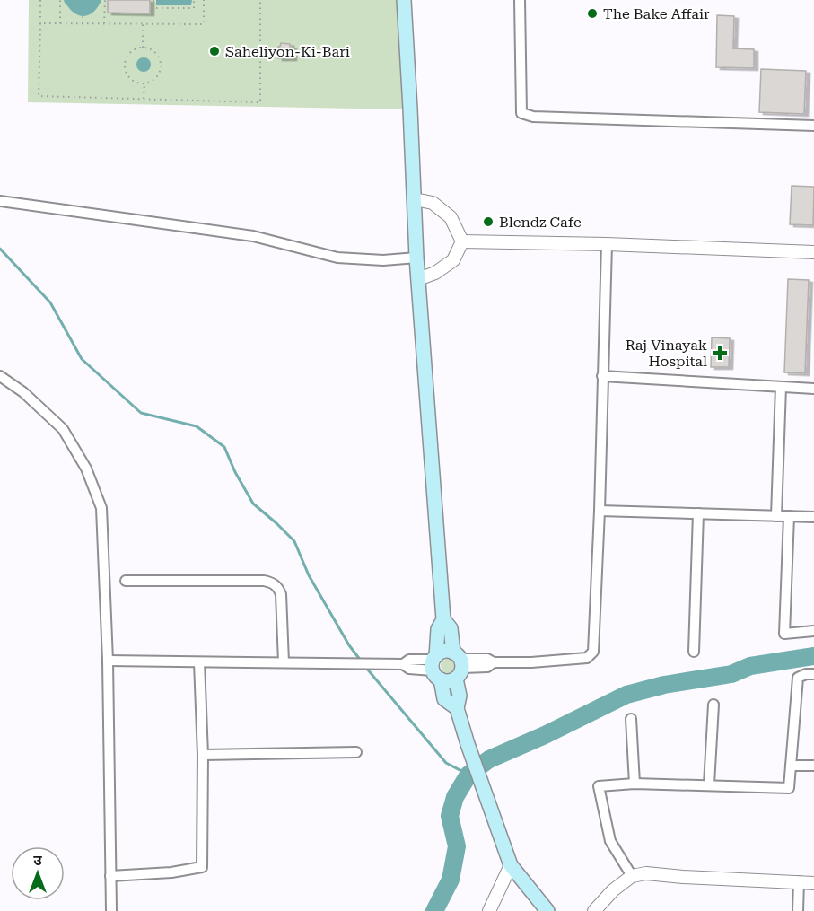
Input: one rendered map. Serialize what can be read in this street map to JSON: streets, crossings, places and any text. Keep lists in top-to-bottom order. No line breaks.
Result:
{"places":{"other":["The Bake Affair","Saheliyon-Ki-Bari","Blendz Cafe"],"health":["Raj Vinayak Hospital"]},"north":"top"}
